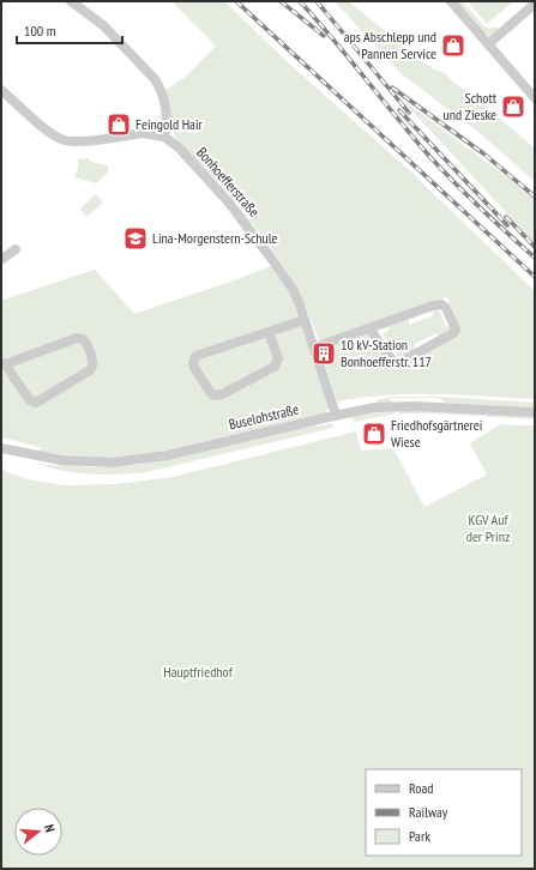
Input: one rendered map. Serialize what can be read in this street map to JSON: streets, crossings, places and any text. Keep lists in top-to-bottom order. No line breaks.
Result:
{"streets":{"street":["Bonhoefferstraße","Buselohstraße"]},"crossings":[["Bonhoefferstraße","Buselohstraße"]],"parks":["KGV Auf der Prinz","Hauptfriedhof"],"places":{"shop":["aps Abschlepp und Pannen Service","Schott und Zieske","Feingold Hair","Friedhofsgärtnerei Wiese"],"school or university":["Lina-Morgenstern-Schule"],"building":["10 kV-Station Bonhoefferstr. 117"]},"legend":["Road","Railway","Park"],"scale_bar":"100 m","north":"right"}
